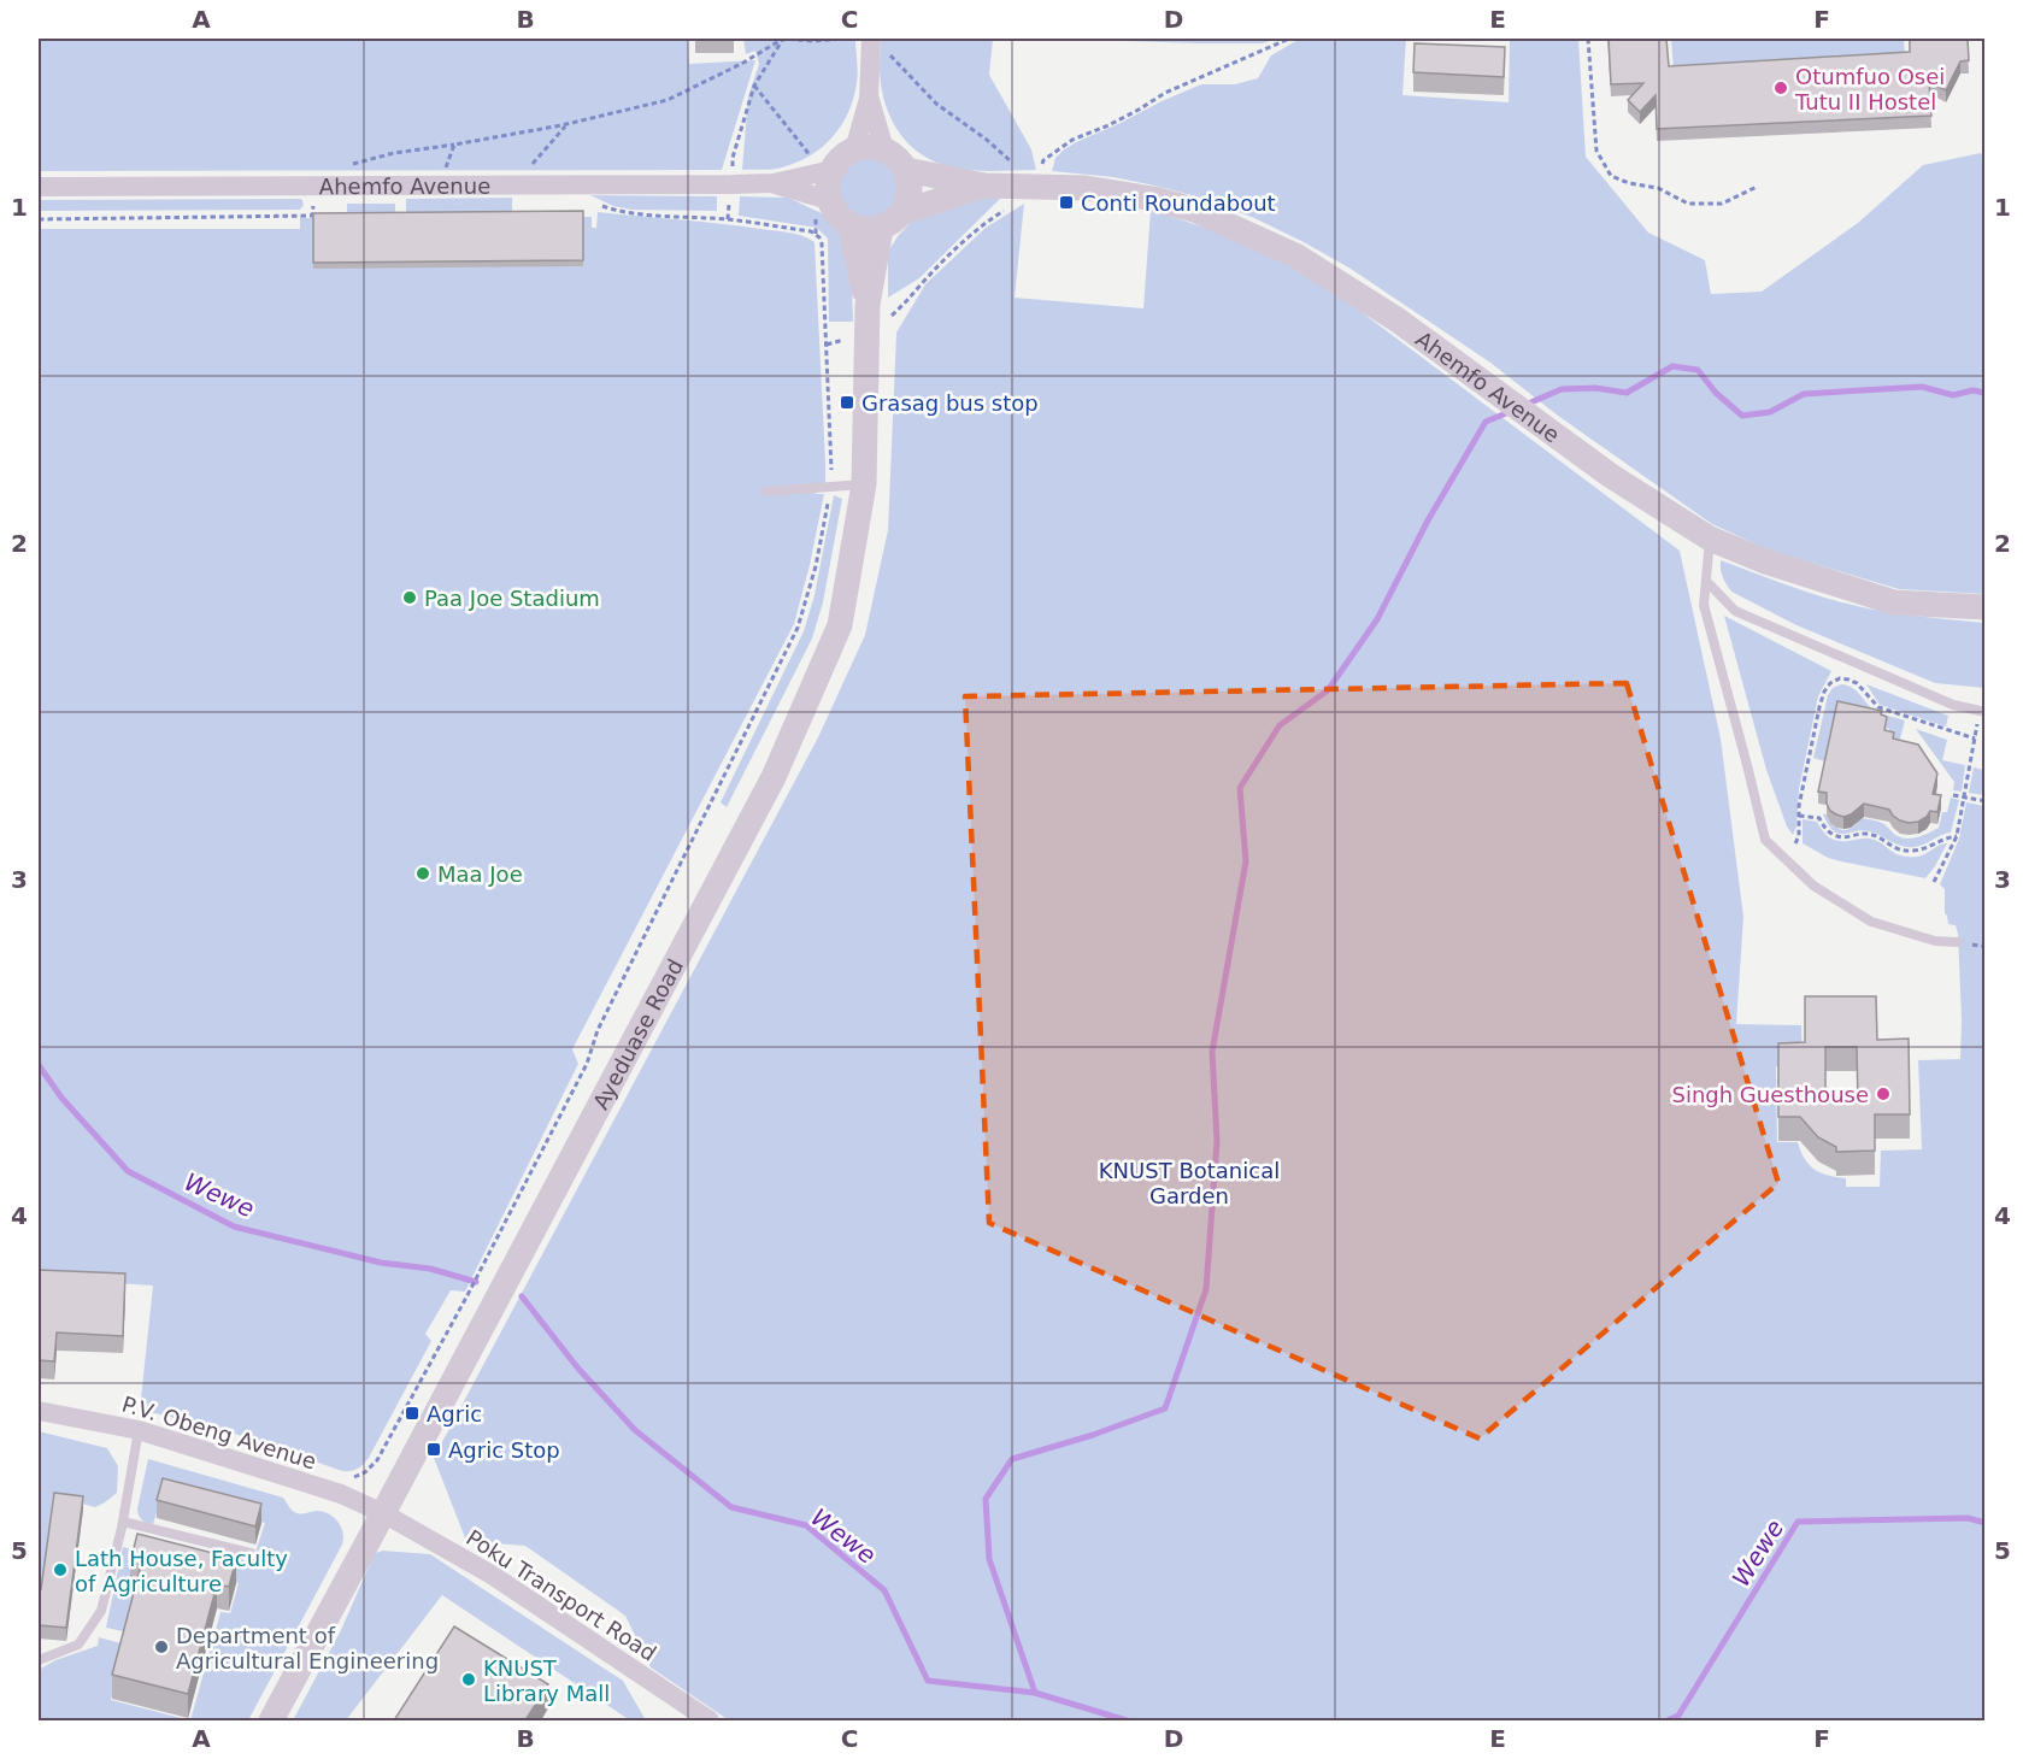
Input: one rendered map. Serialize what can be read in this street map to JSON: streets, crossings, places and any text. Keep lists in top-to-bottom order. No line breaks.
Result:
{"streets":{"street":["Ahemfo Avenue","Ayeduase Road","P.V. Obeng Avenue","Poku Transport Road"]},"crossings":[["Ahemfo Avenue","Ayeduase Road"],["Ayeduase Road","P.V. Obeng Avenue"],["Ayeduase Road","Poku Transport Road"],["P.V. Obeng Avenue","Poku Transport Road"]],"water":["Wewe"],"parks":["KNUST Botanical Garden"],"places":{"other":["Otumfuo Osei Tutu II Hostel","Paa Joe Stadium","Maa Joe","Singh Guesthouse","Lath House, Faculty of Agriculture","Department of Agricultural Engineering","KNUST Library Mall"],"transit":["Conti Roundabout","Grasag bus stop","Agric","Agric Stop"]},"grid":{"columns":["A","B","C","D","E","F"],"rows":["1","2","3","4","5"]}}
